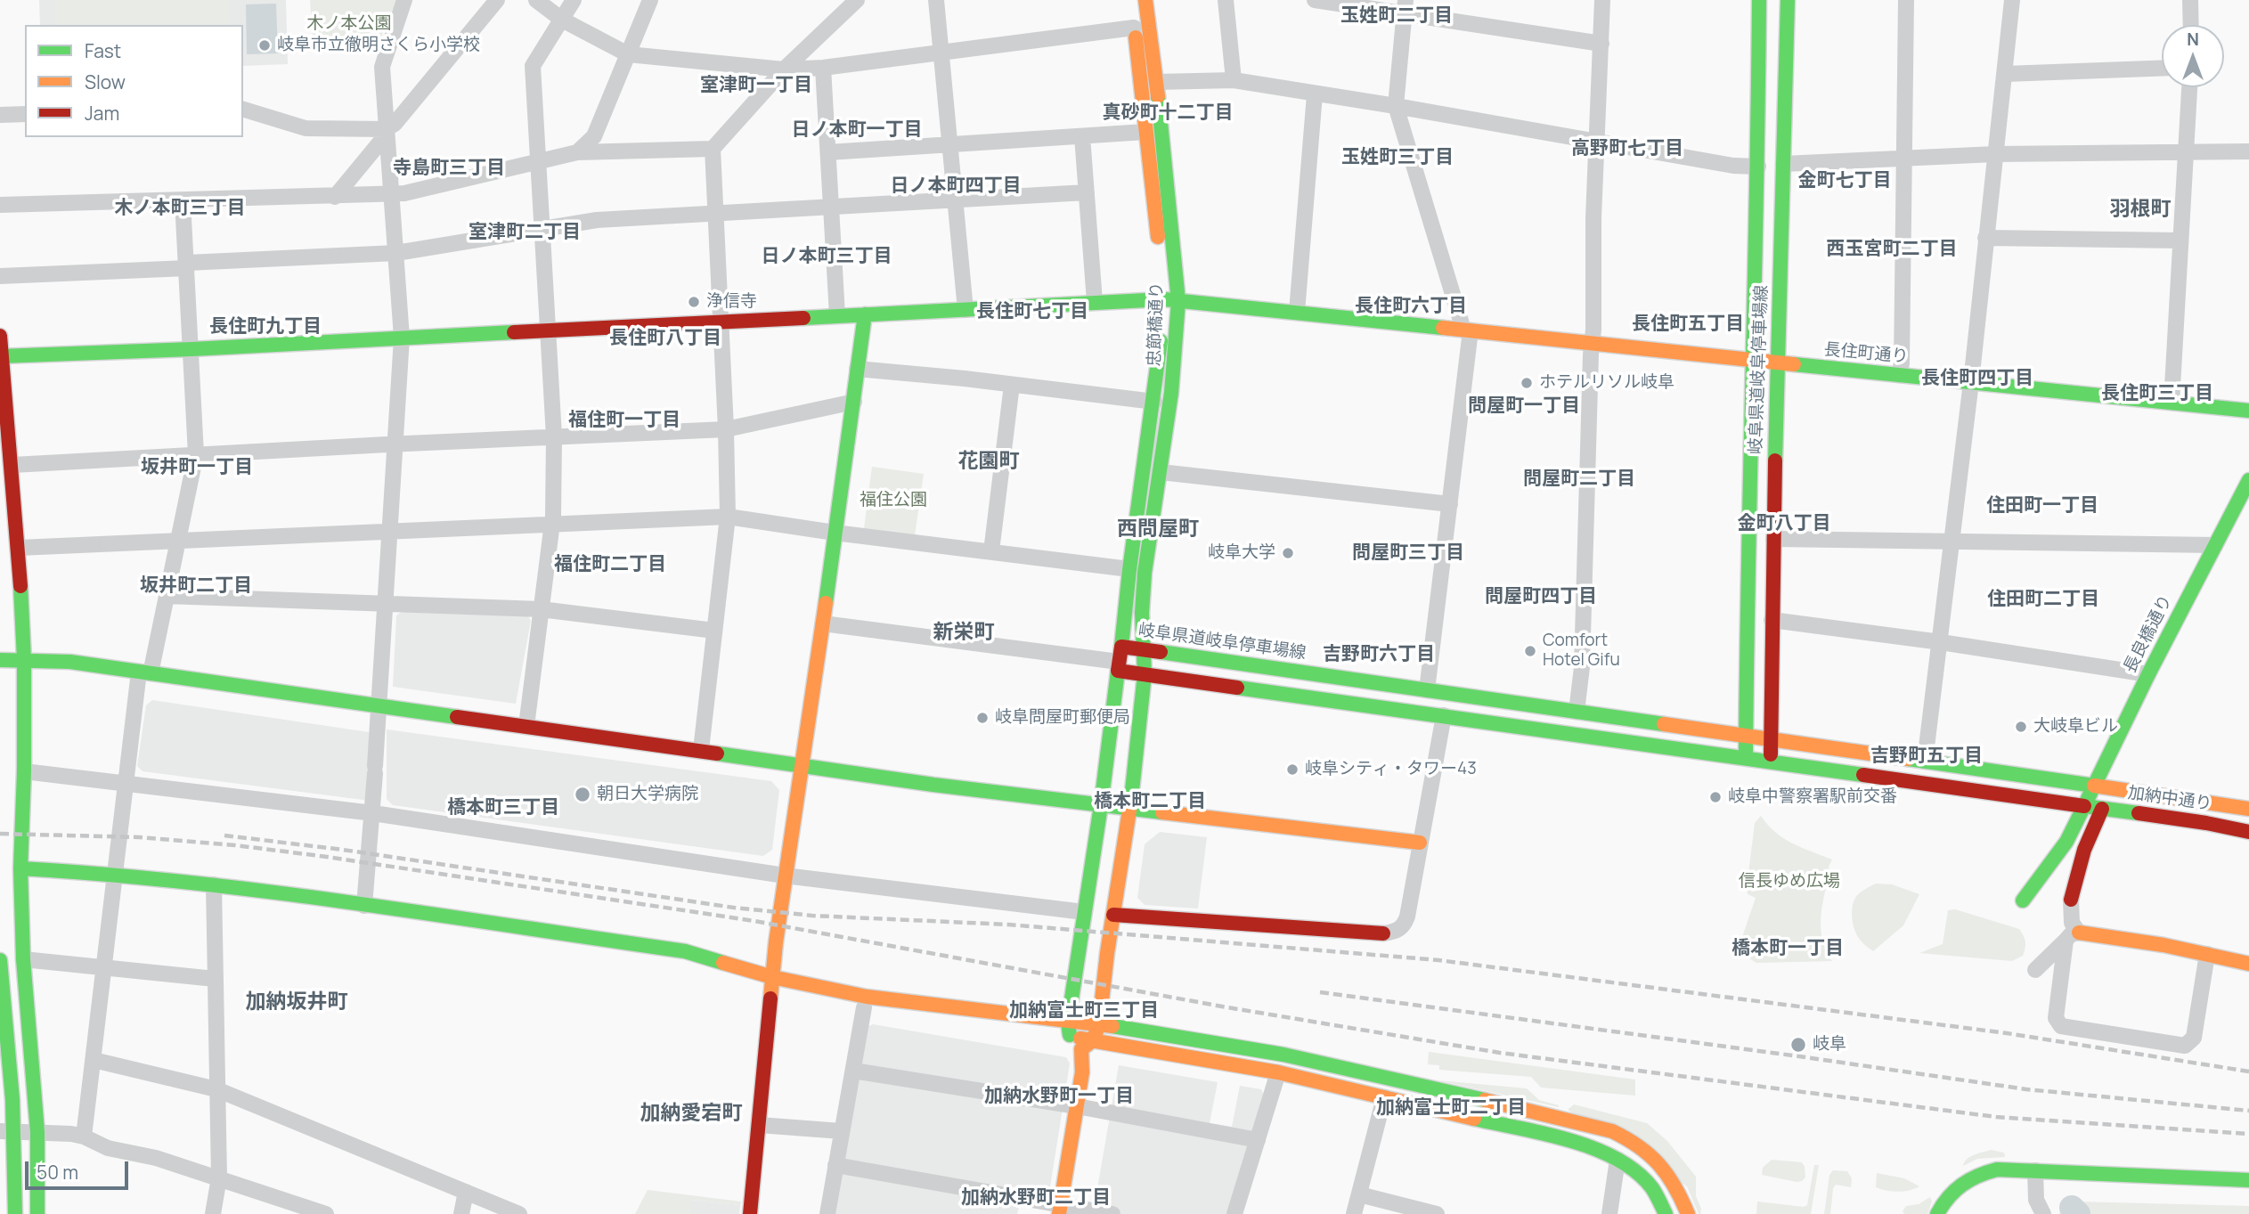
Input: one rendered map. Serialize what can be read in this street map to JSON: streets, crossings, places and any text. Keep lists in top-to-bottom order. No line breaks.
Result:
{"streets":{"main road":["忠節橋通り","長住町通り","岐阜県道岐阜停車場線","長良橋通り","加納中通り"]},"crossings":[["忠節橋通り","長住町通り"],["忠節橋通り","岐阜県道岐阜停車場線"],["長住町通り","岐阜県道岐阜停車場線"],["岐阜県道岐阜停車場線","長良橋通り"],["岐阜県道岐阜停車場線","加納中通り"],["長良橋通り","加納中通り"]],"districts":["玉姓町二丁目","室津町一丁目","真砂町十二丁目","日ノ本町一丁目","高野町七丁目","玉姓町三丁目","寺島町三丁目","金町七丁目","日ノ本町四丁目","木ノ本町三丁目","羽根町","室津町二丁目","西玉宮町二丁目","日ノ本町三丁目","長住町六丁目","長住町七丁目","長住町五丁目","長住町九丁目","長住町八丁目","長住町四丁目","長住町三丁目","問屋町一丁目","福住町一丁目","花園町","坂井町一丁目","問屋町二丁目","住田町一丁目","金町八丁目","西問屋町","問屋町三丁目","福住町二丁目","坂井町二丁目","問屋町四丁目","住田町二丁目","新栄町","吉野町六丁目","吉野町五丁目","橋本町二丁目","橋本町三丁目","橋本町一丁目","加納坂井町","加納富士町三丁目","加納水野町一丁目","加納富士町二丁目","加納愛宕町","加納水野町二丁目"],"parks":["木ノ本公園","福住公園","信長ゆめ広場"],"places":["岐阜市立徹明さくら小学校","浄信寺","ホテルリソル岐阜","岐阜大学","Comfort Hotel Gifu","岐阜問屋町郵便局","大岐阜ビル","岐阜シティ・タワー43","朝日大学病院","岐阜中警察署駅前交番","岐阜"],"legend":["Fast","Slow","Jam"],"scale_bar":"50 m","north":"top"}
